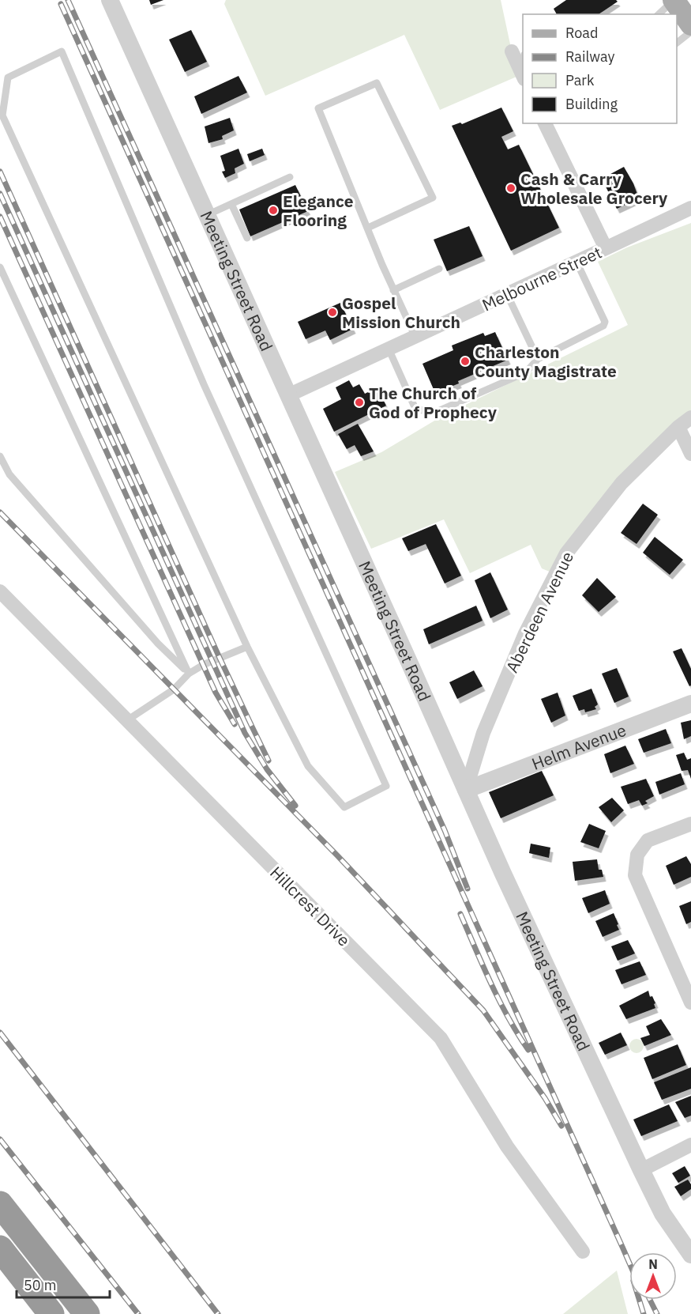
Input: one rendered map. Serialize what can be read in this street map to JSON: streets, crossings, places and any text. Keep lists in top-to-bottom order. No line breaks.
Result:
{"streets":{"street":["Melbourne Street","Meeting Street Road","Aberdeen Avenue","Helm Avenue","Hillcrest Drive"]},"crossings":[["Melbourne Street","Meeting Street Road"],["Meeting Street Road","Aberdeen Avenue"],["Meeting Street Road","Helm Avenue"],["Aberdeen Avenue","Helm Avenue"]],"places":["Cash & Carry Wholesale Grocery","Elegance Flooring","Gospel Mission Church","Charleston County Magistrate","The Church of God of Prophecy"],"legend":["Road","Railway","Park","Building"],"scale_bar":"50 m","north":"top"}
